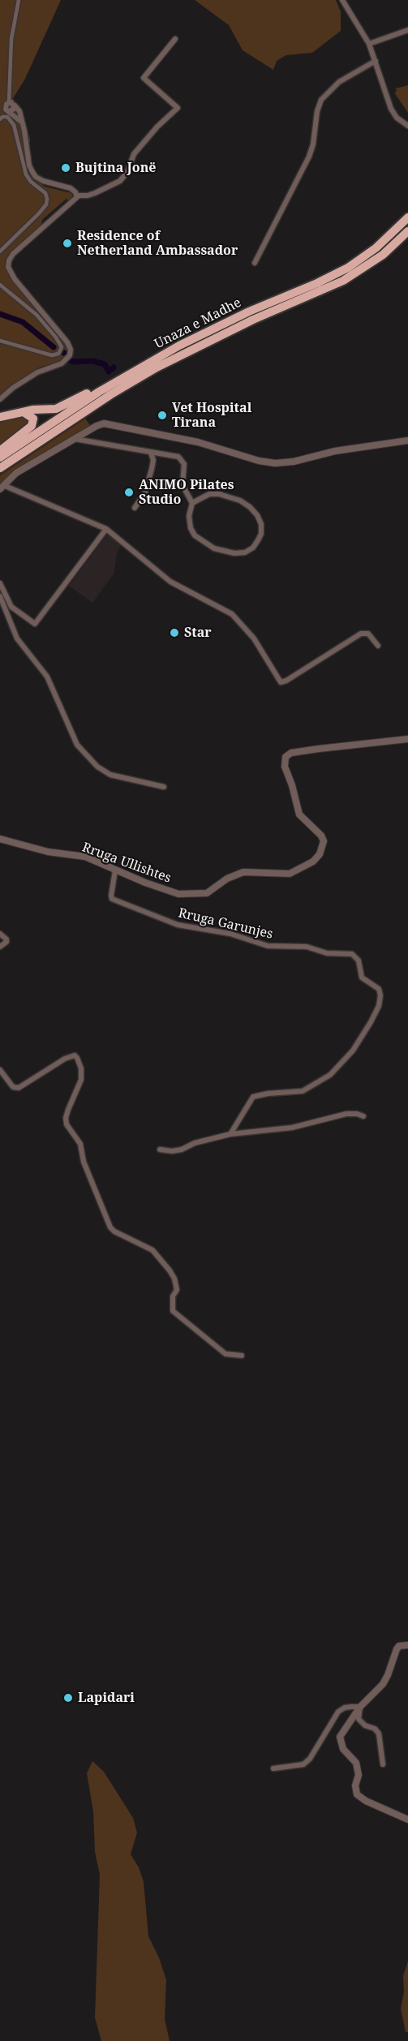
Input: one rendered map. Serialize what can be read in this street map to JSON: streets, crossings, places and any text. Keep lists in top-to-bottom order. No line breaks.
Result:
{"streets":{"highway":["Unaza e Madhe"],"street":["Rruga Ullishtes","Rruga Garunjes"]},"crossings":[["Rruga Ullishtes","Rruga Garunjes"]],"places":["Bujtina Jonë","Residence of Netherland Ambassador","Vet Hospital Tirana","ANIMO Pilates Studio","Star","Lapidari"]}
